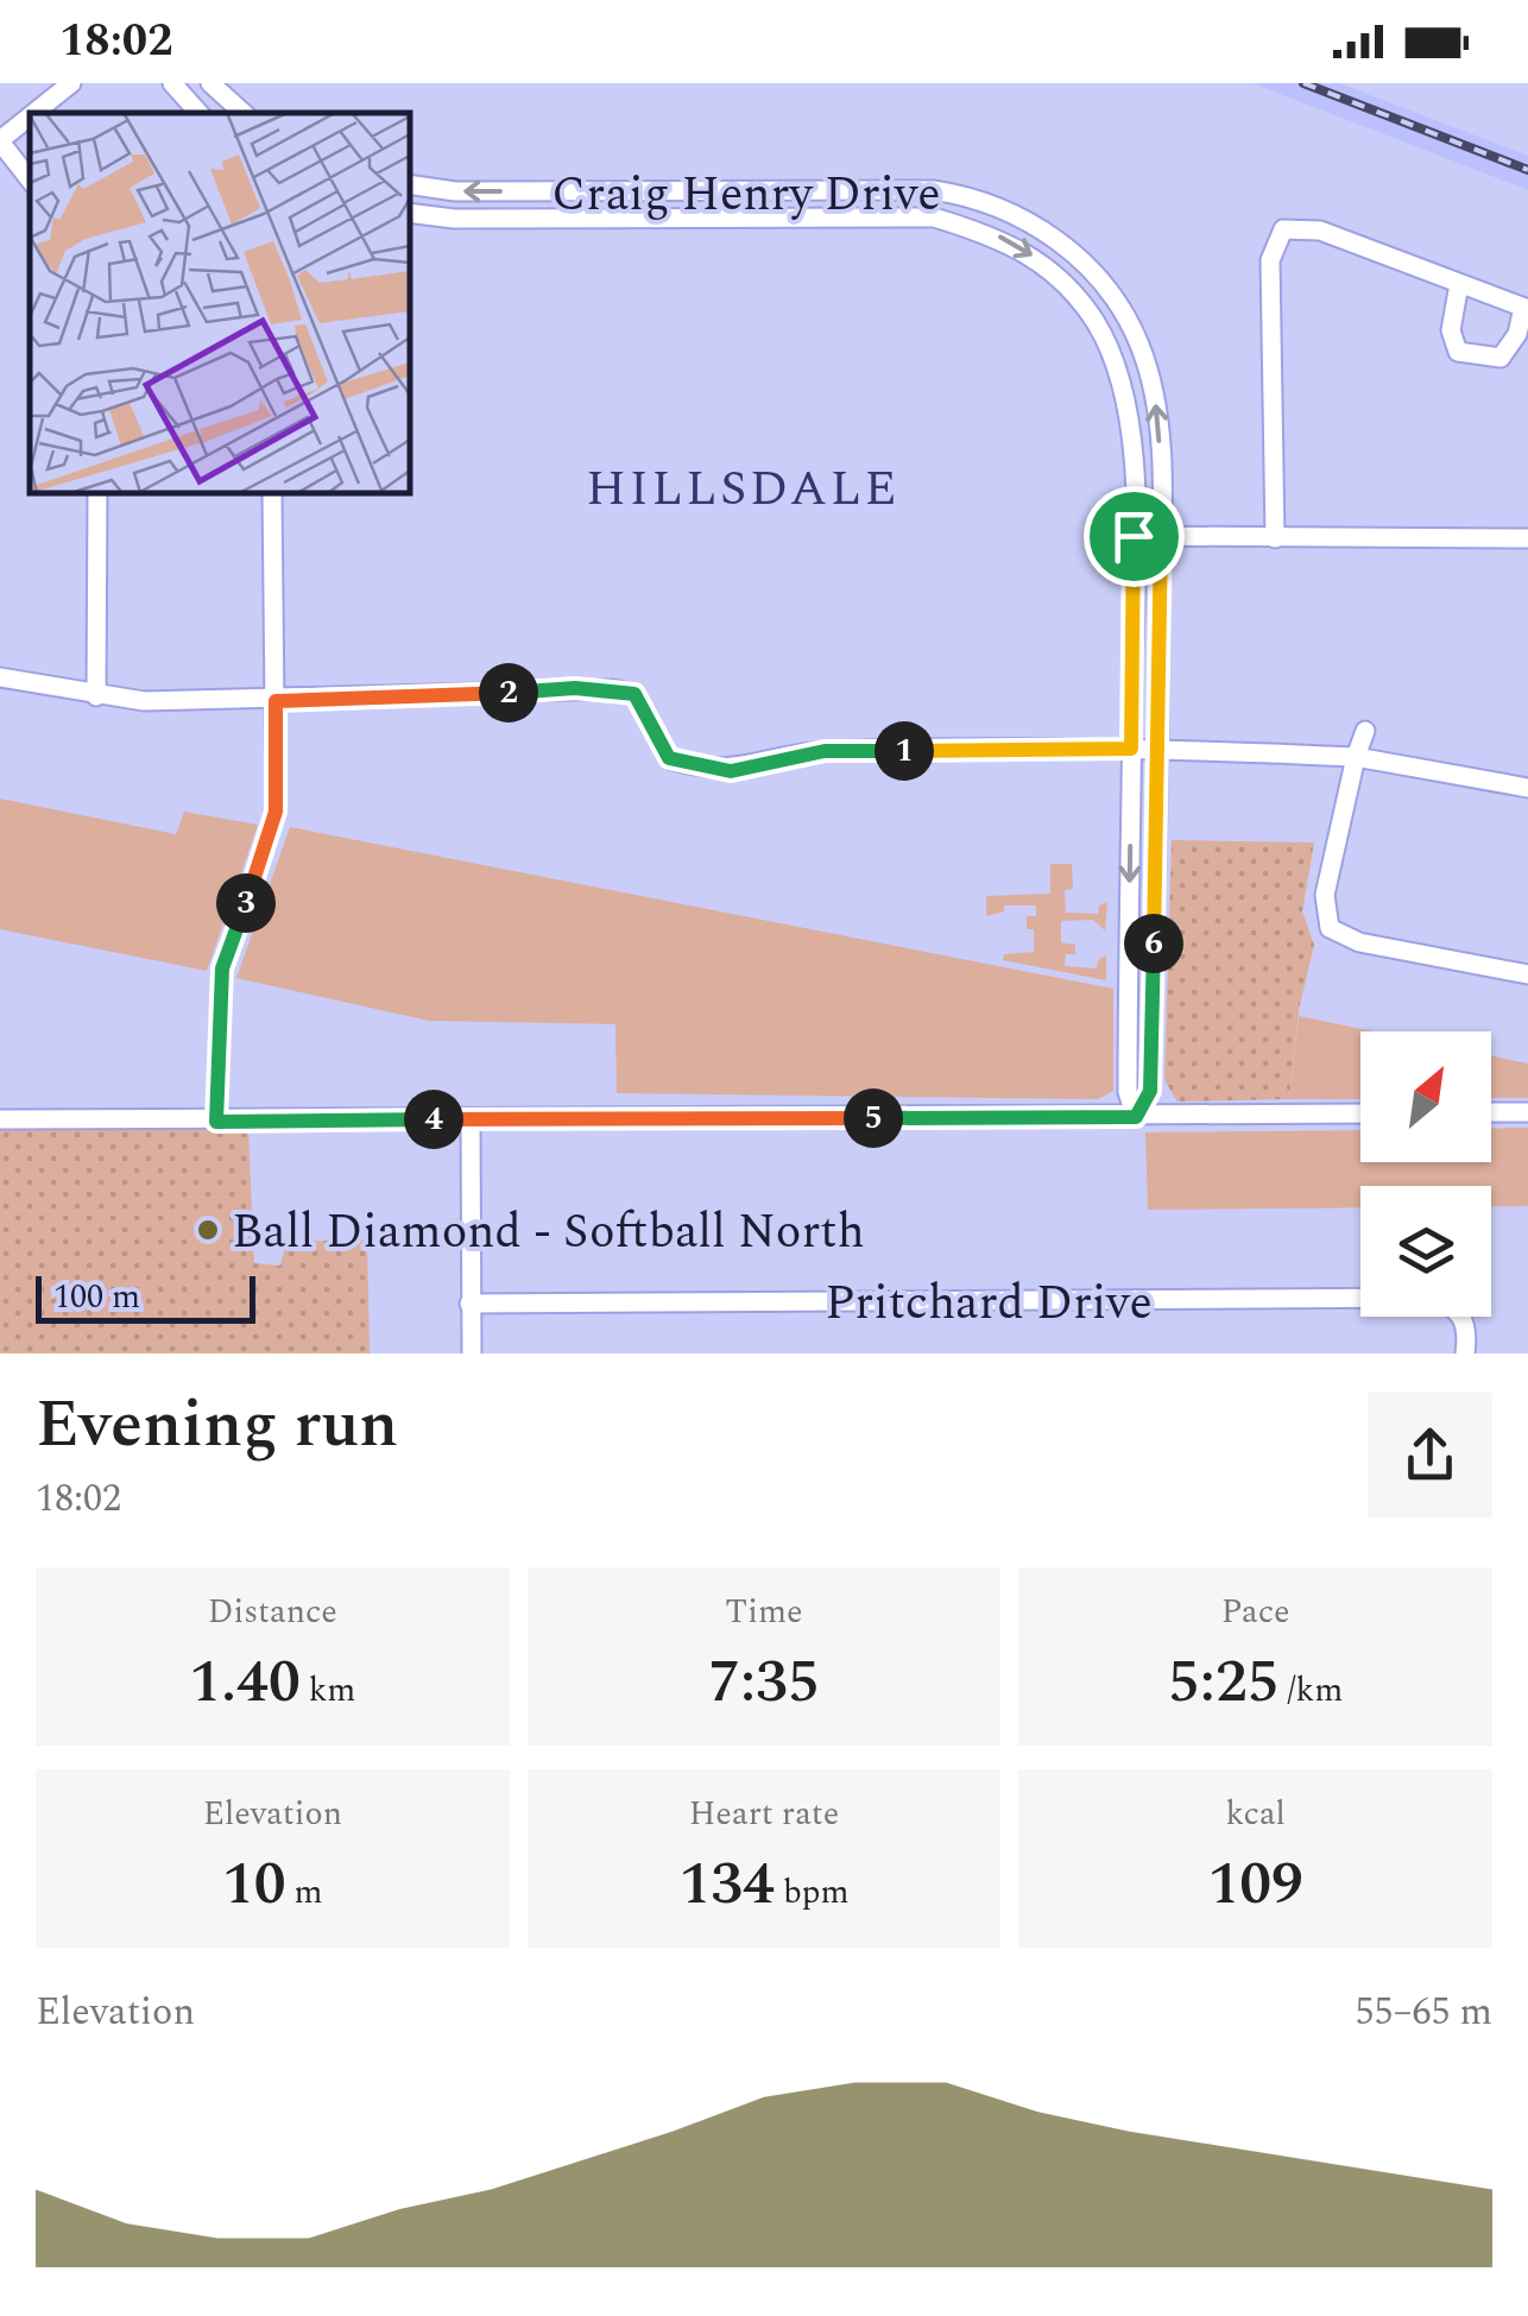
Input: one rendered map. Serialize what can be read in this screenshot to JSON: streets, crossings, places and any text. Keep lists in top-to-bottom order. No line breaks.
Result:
{"streets":{"street":["Craig Henry Drive","Pritchard Drive"]},"districts":["HILLSDALE"],"places":["Ball Diamond - Softball North"],"scale_bar":"100 m","north":"top right","page":{"status":"18:02","pins":["2","1","3","6","5","4"],"scale":"100 m","heading":["Evening run","18:02"],"stats":[["Distance","1.40 km"],["Time","7:35"],["Pace","5:25 /km"],["Elevation","10 m"],["Heart rate","134 bpm"],["kcal","109"]],"chart":["Elevation","55–65 m"]}}
